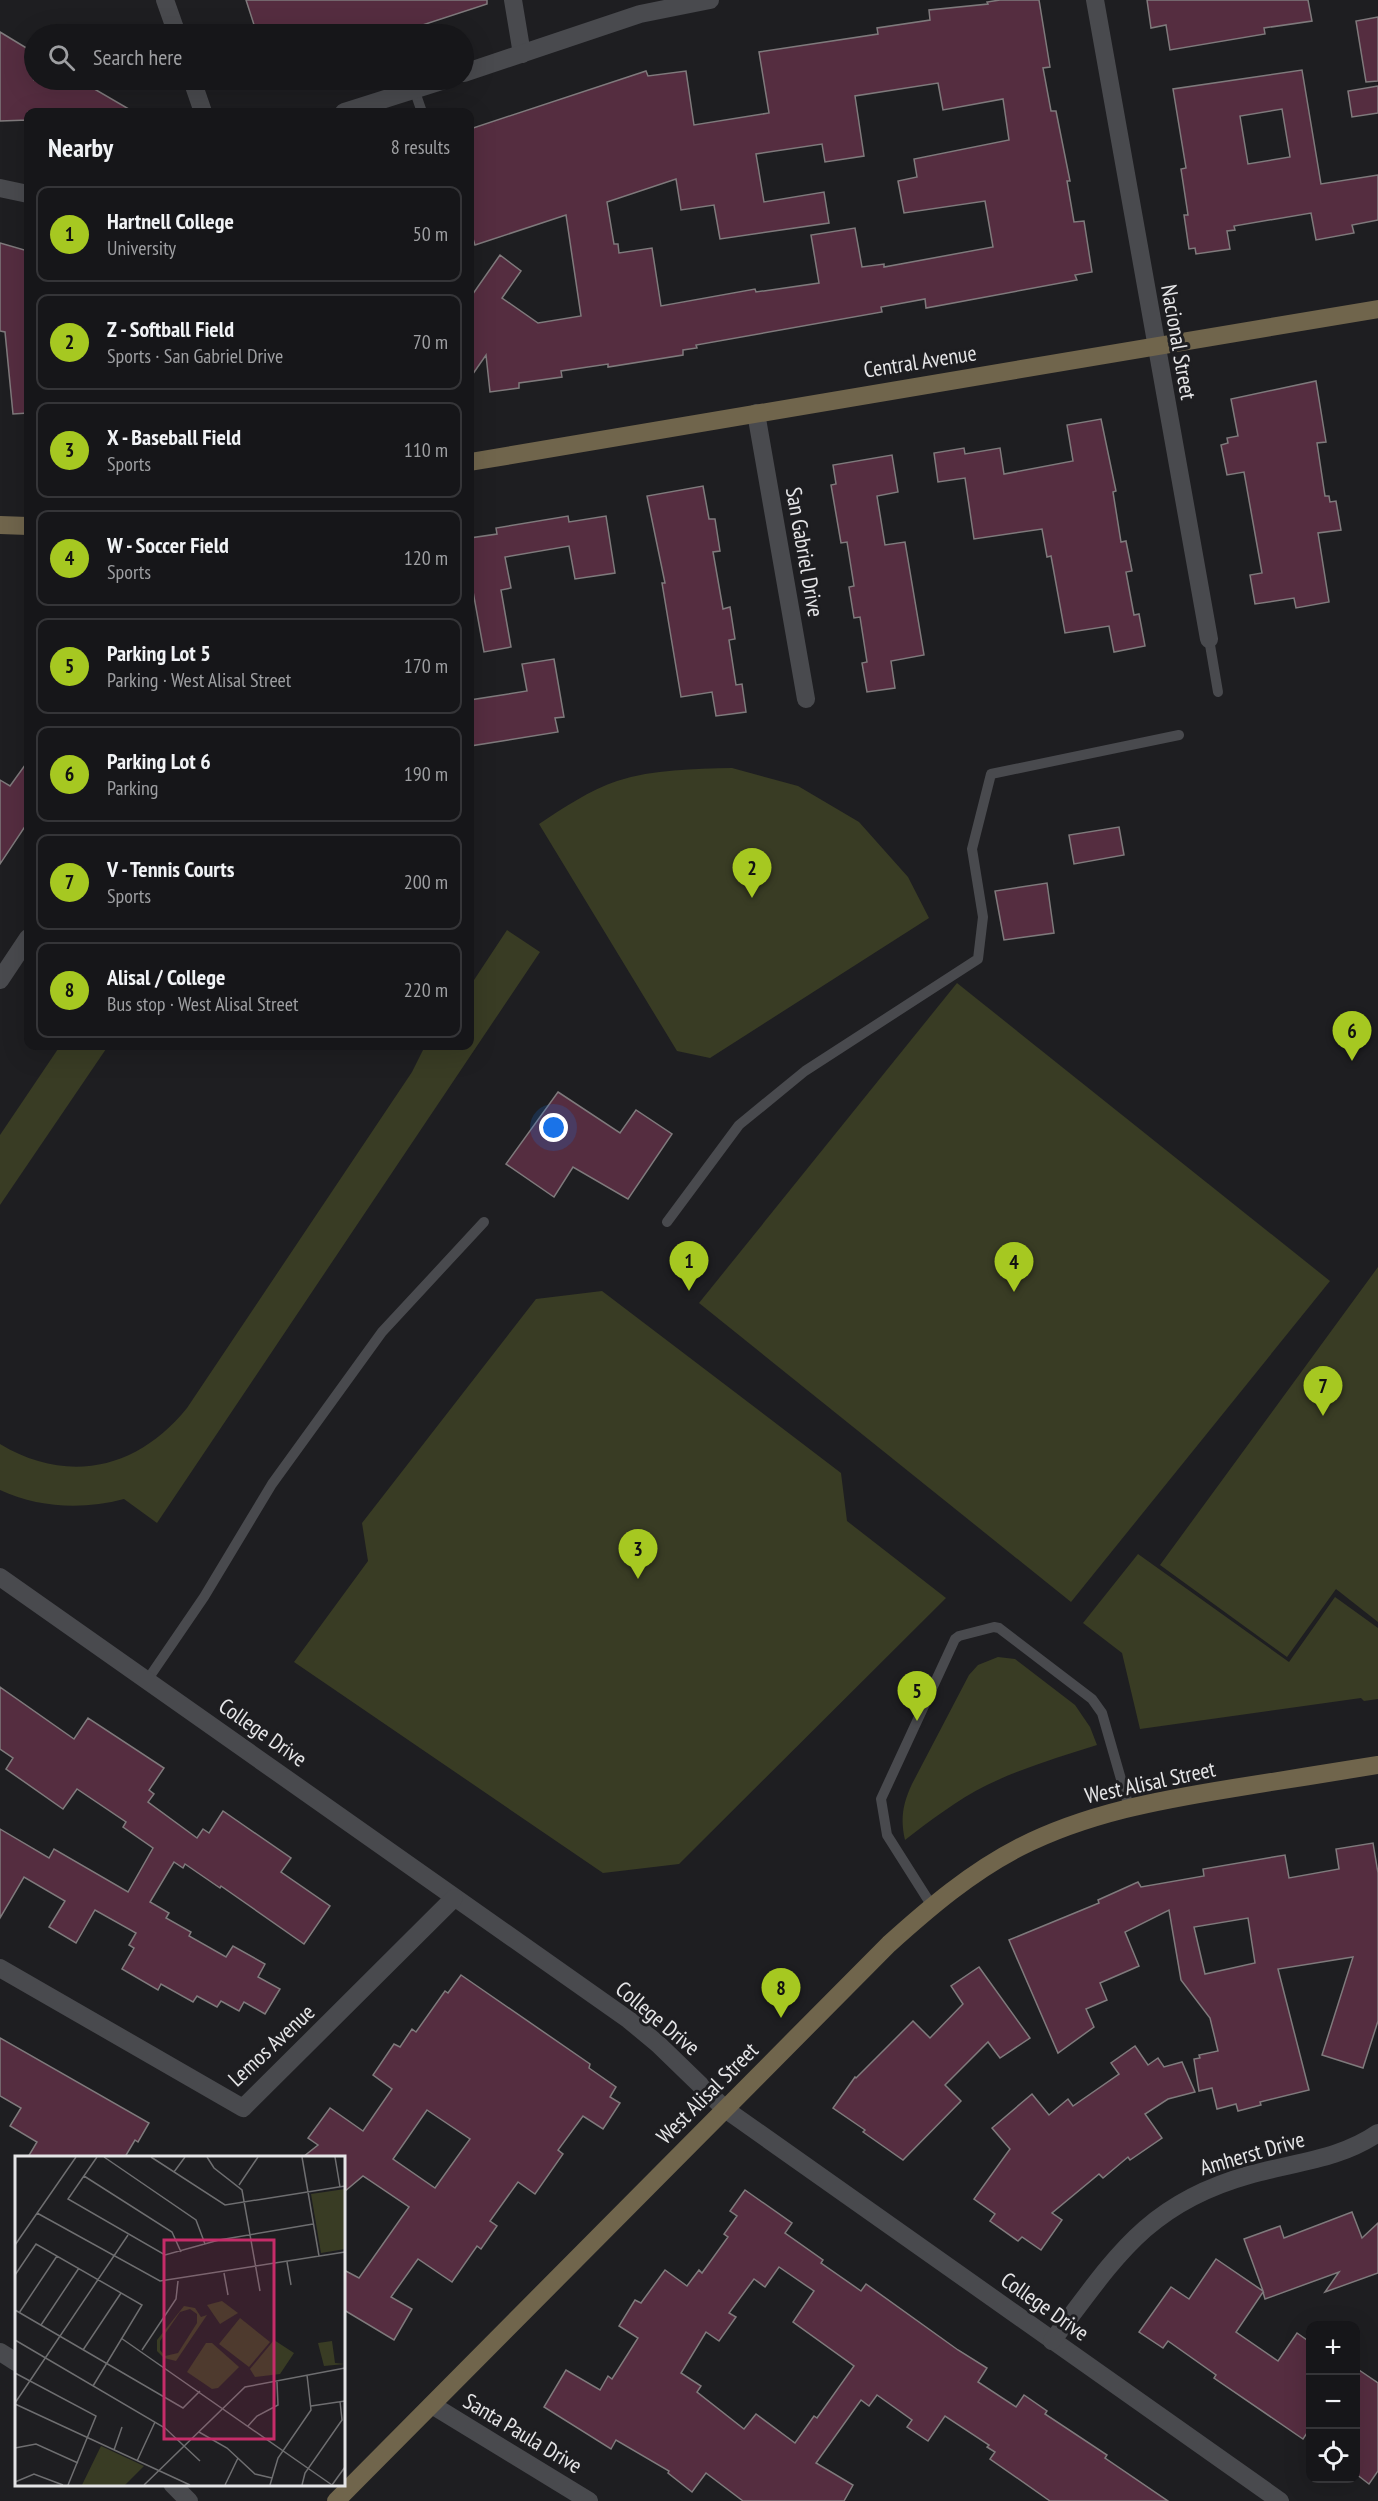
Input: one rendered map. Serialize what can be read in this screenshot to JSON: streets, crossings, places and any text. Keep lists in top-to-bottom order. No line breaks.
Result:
{"streets":{"main road":["Central Avenue","West Alisal Street"],"street":["Nacional Street","San Gabriel Drive","College Drive","Lemos Avenue","Amherst Drive","Santa Paula Drive"]},"crossings":[["Nacional Street","Central Avenue"],["Central Avenue","San Gabriel Drive"],["College Drive","West Alisal Street"],["College Drive","Lemos Avenue"],["College Drive","Amherst Drive"],["West Alisal Street","Santa Paula Drive"]],"page":{"search":"Search here","heading":["Nearby","8 results"],"list":[{"mark":"1","name":"Hartnell College","note":"University","value":"50 m"},{"mark":"2","name":"Z - Softball Field","note":"Sports · San Gabriel Drive","value":"70 m"},{"mark":"3","name":"X - Baseball Field","note":"Sports","value":"110 m"},{"mark":"4","name":"W - Soccer Field","note":"Sports","value":"120 m"},{"mark":"5","name":"Parking Lot 5","note":"Parking · West Alisal Street","value":"170 m"},{"mark":"6","name":"Parking Lot 6","note":"Parking","value":"190 m"},{"mark":"7","name":"V - Tennis Courts","note":"Sports","value":"200 m"},{"mark":"8","name":"Alisal / College","note":"Bus stop · West Alisal Street","value":"220 m"}],"pins":["2","6","1","4","7","3","5","8"],"map_buttons":["+","−"]}}
